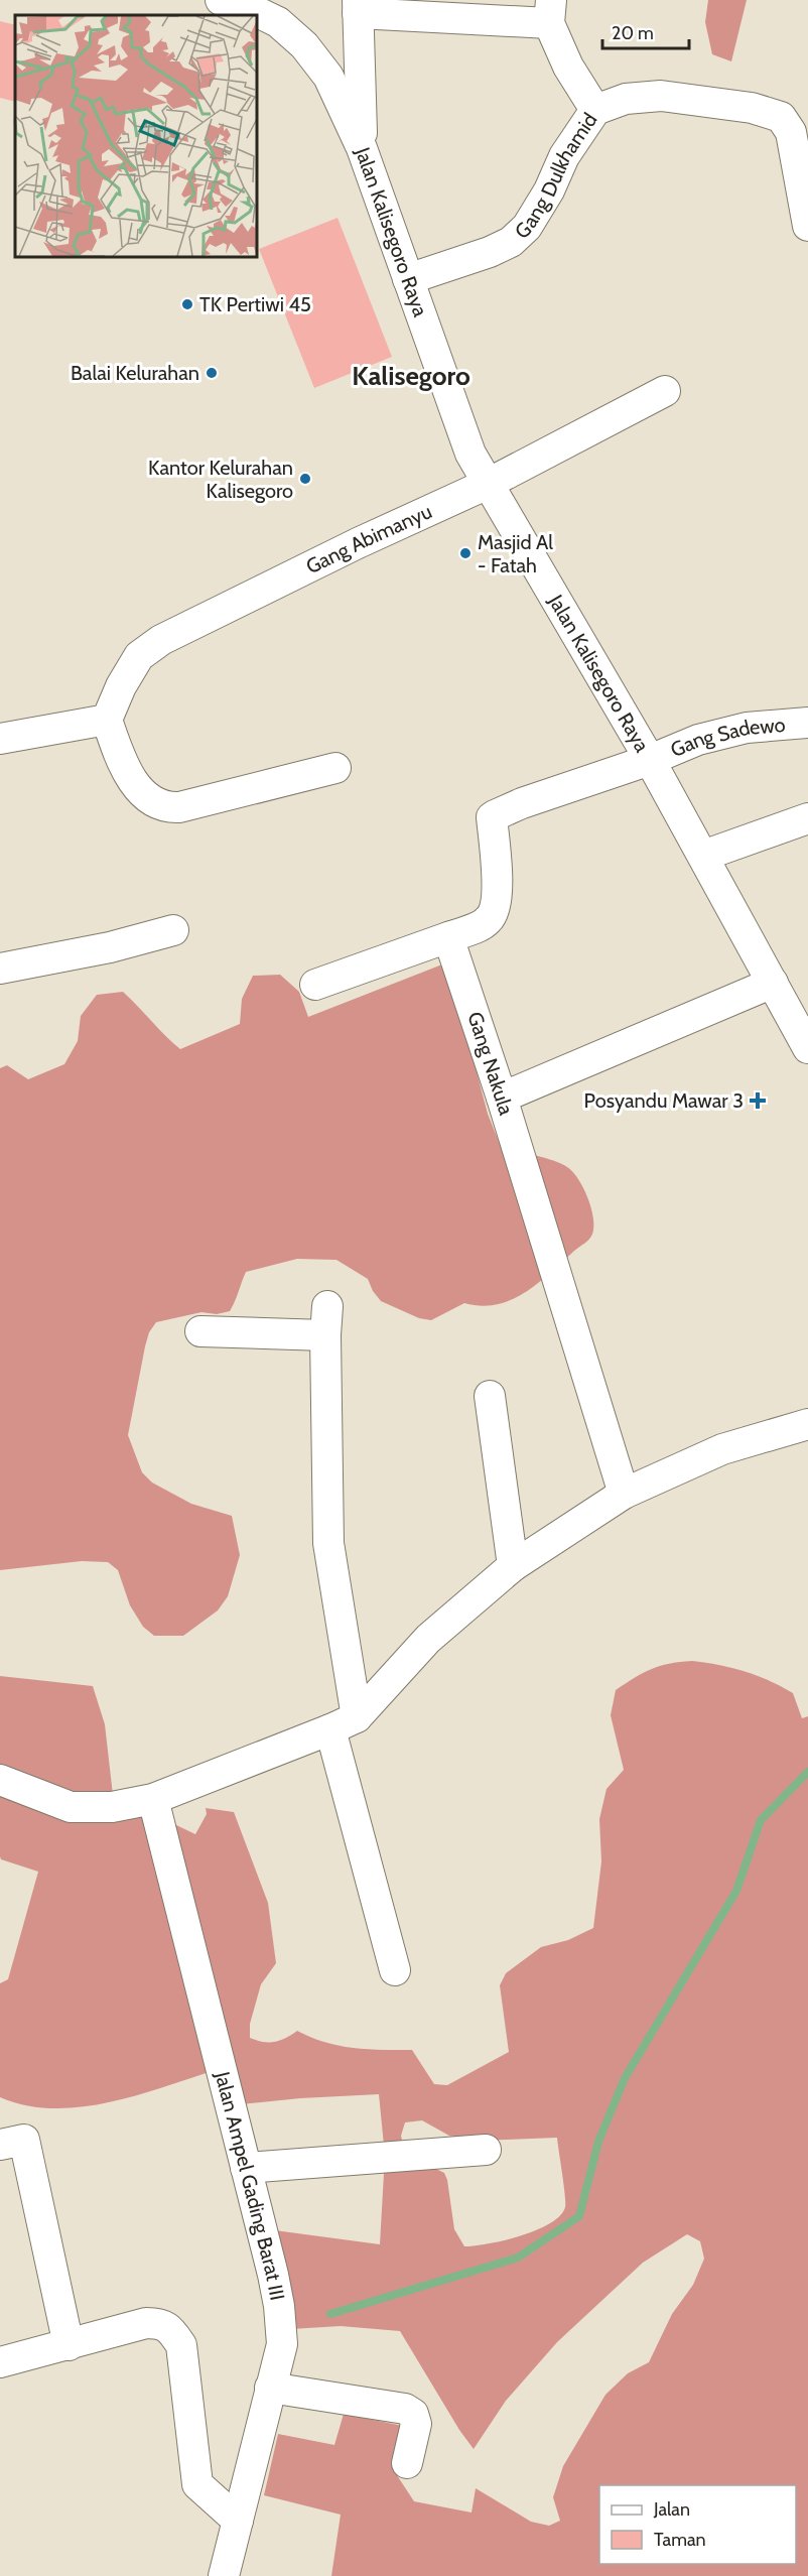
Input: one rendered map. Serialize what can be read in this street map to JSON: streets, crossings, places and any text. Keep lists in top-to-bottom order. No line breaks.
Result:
{"streets":{"street":["Gang Dulkhamid","Jalan Kalisegoro Raya","Gang Abimanyu","Gang Sadewo","Gang Nakula","Jalan Ampel Gading Barat III"]},"crossings":[["Gang Dulkhamid","Jalan Kalisegoro Raya"],["Jalan Kalisegoro Raya","Gang Abimanyu"],["Jalan Kalisegoro Raya","Gang Sadewo"]],"districts":["Kalisegoro"],"places":{"other":["TK Pertiwi 45","Balai Kelurahan","Kantor Kelurahan Kalisegoro","Masjid Al - Fatah"],"health":["Posyandu Mawar 3"]},"legend":["Jalan","Taman"],"scale_bar":"20 m"}
